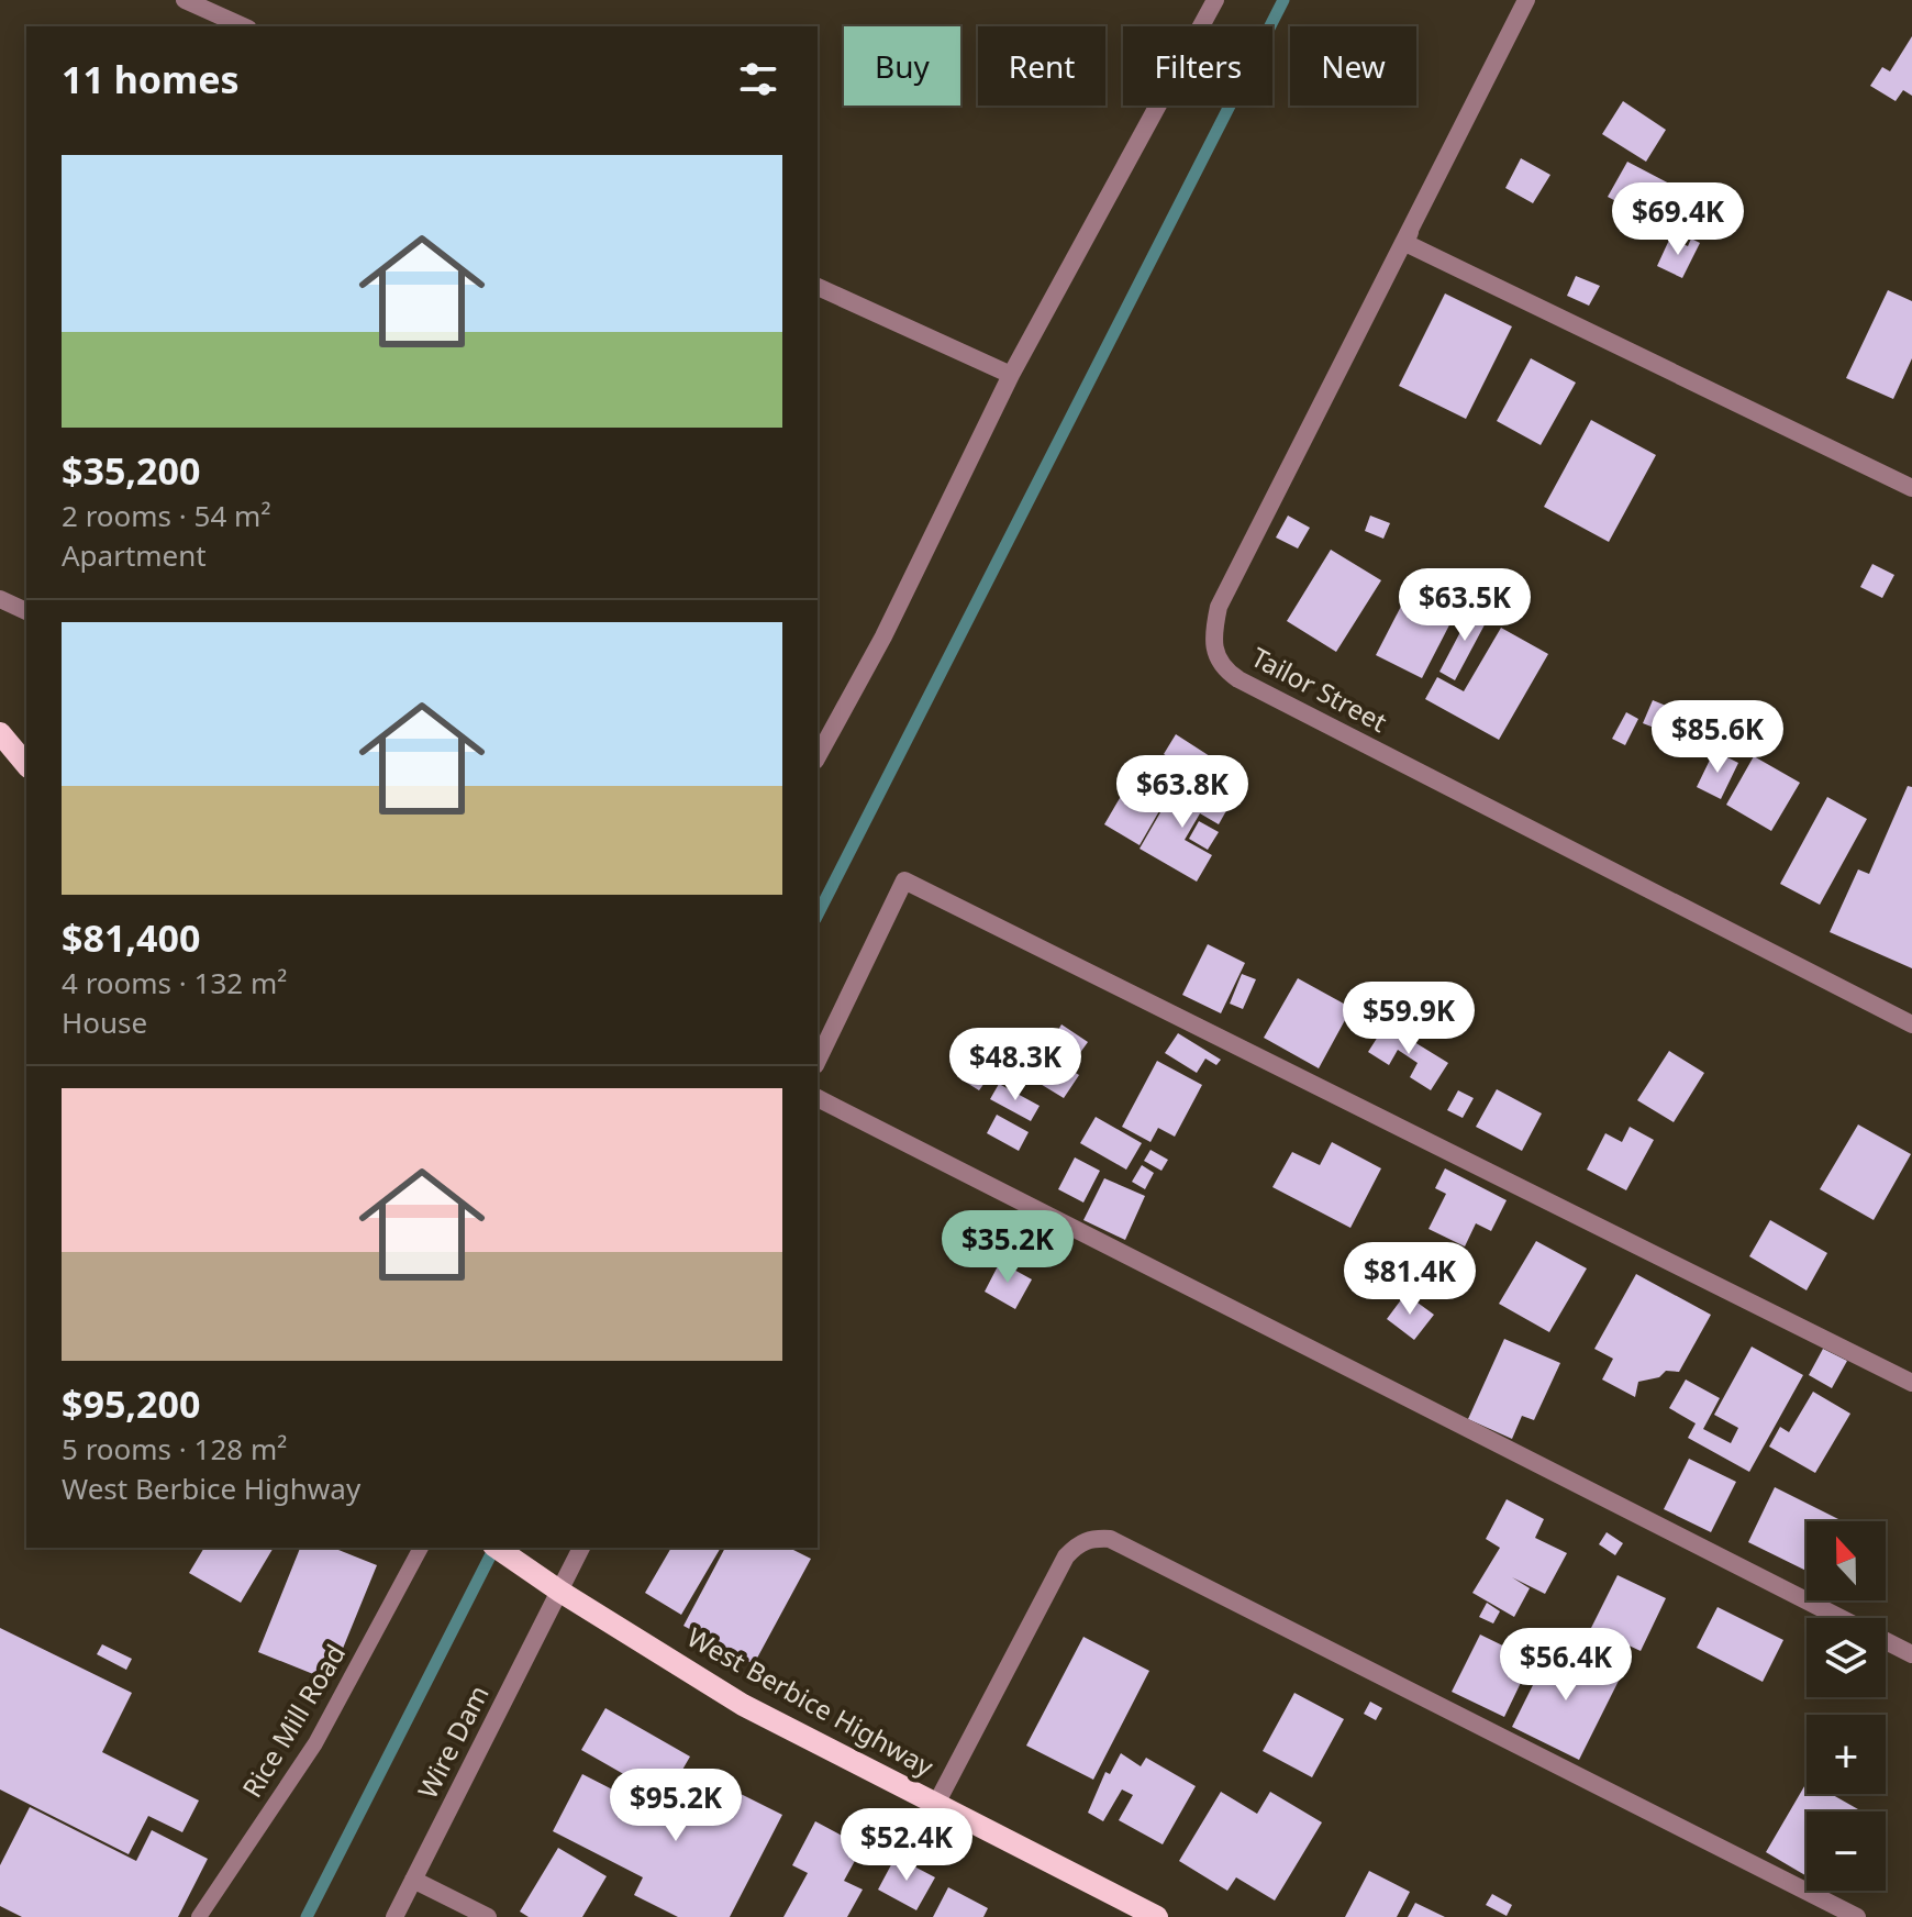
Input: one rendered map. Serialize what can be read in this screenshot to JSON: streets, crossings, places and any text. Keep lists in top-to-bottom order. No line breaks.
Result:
{"streets":{"main road":["West Berbice Highway"],"street":["Tailor Street","Wire Dam"],"lane":["Rice Mill Road"]},"crossings":[["West Berbice Highway","Wire Dam"]],"north":"top","page":{"chip":["Buy","Rent","Filters","New"],"heading":"11 homes","list":[{"name":"$35,200","note":"2 rooms · 54 m² · Apartment"},{"name":"$81,400","note":"4 rooms · 132 m² · House"},{"name":"$95,200","note":"5 rooms · 128 m² · West Berbice Highway"}],"price":["$69.4K","$63.5K","$85.6K","$63.8K","$59.9K","$48.3K","$35.2K","$81.4K","$56.4K","$95.2K","$52.4K"],"map_buttons":["+","−"]}}
